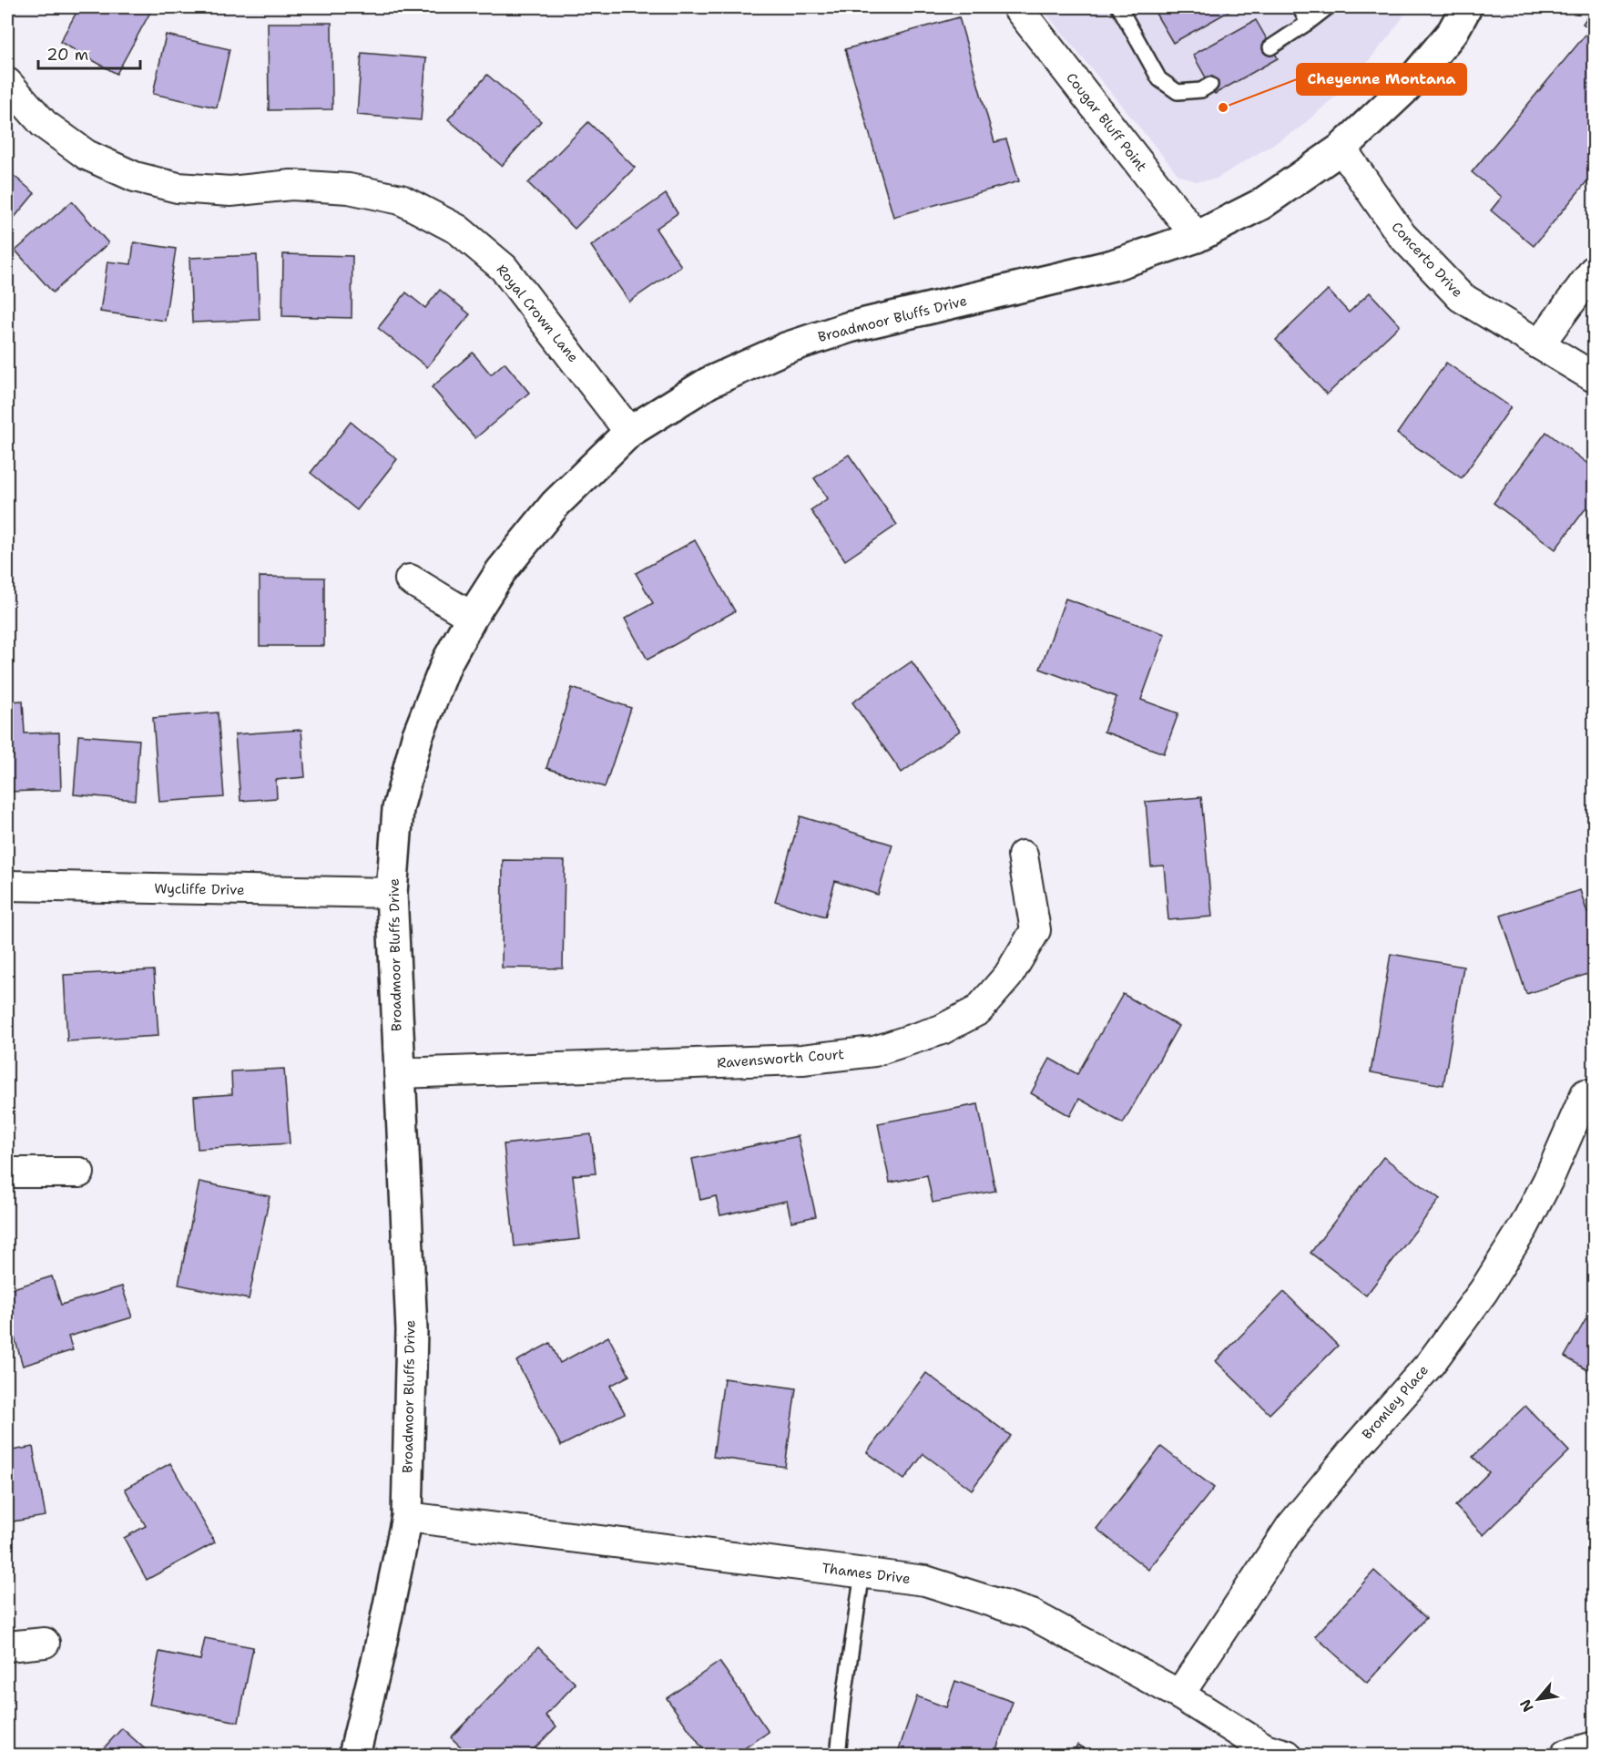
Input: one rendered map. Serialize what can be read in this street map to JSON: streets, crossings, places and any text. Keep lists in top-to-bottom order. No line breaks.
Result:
{"streets":{"street":["Cougar Bluff Point","Concerto Drive","Royal Crown Lane","Broadmoor Bluffs Drive","Wycliffe Drive","Ravensworth Court","Bromley Place","Thames Drive"]},"crossings":[["Cougar Bluff Point","Broadmoor Bluffs Drive"],["Concerto Drive","Broadmoor Bluffs Drive"],["Royal Crown Lane","Broadmoor Bluffs Drive"],["Broadmoor Bluffs Drive","Wycliffe Drive"],["Broadmoor Bluffs Drive","Ravensworth Court"],["Broadmoor Bluffs Drive","Thames Drive"],["Bromley Place","Thames Drive"]],"places":["Cheyenne Montana"],"scale_bar":"20 m","north":"bottom left"}
